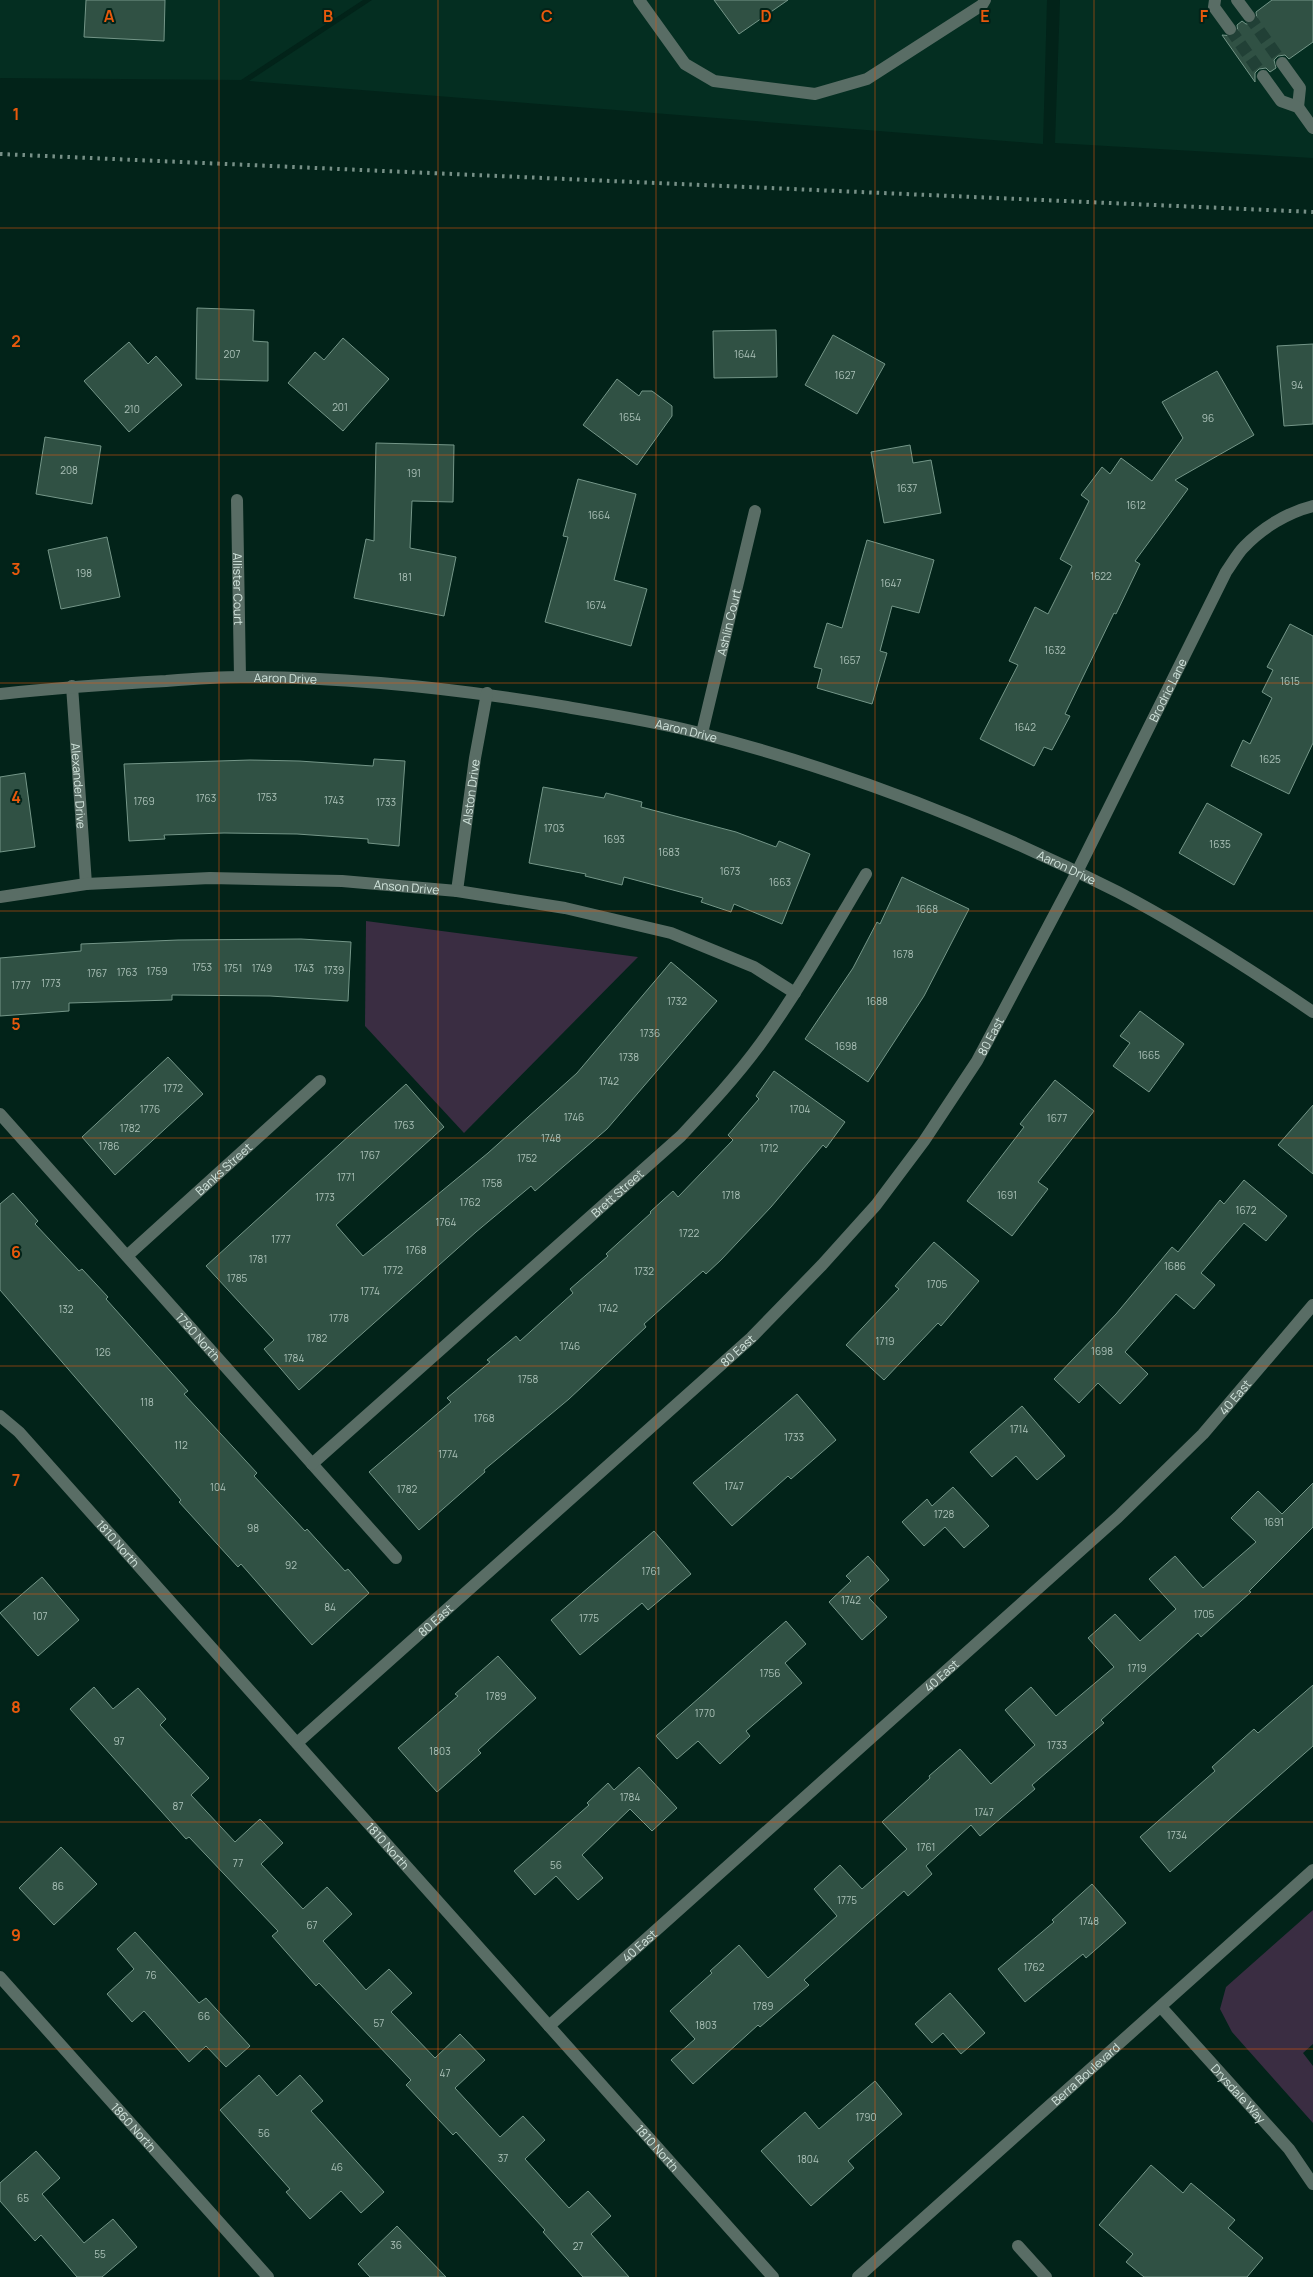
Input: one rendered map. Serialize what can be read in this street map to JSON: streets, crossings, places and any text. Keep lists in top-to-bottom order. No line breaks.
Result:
{"streets":{"street":["Allister Court","Ashlin Court","Aaron Drive","Brodric Lane","Alexander Drive","Alston Drive","Anson Drive","80 East","Banks Street","Brett Street","1790 North","40 East","1810 North","Berra Boulevard","Drysdale Way","1860 North"]},"crossings":[["Allister Court","Aaron Drive"],["Ashlin Court","Aaron Drive"],["Aaron Drive","Brodric Lane"],["Aaron Drive","Alexander Drive"],["Aaron Drive","Alston Drive"],["Aaron Drive","80 East"],["Brodric Lane","80 East"],["Alexander Drive","Anson Drive"],["Alston Drive","Anson Drive"],["Anson Drive","Brett Street"],["80 East","1810 North"],["Banks Street","1790 North"],["Brett Street","1790 North"],["40 East","1810 North"],["Berra Boulevard","Drysdale Way"]],"house_numbers":["207","1644","1627","94","201","210","1654","96","208","191","1637","1612","1664","198","1622","181","1647","1674","1632","1657","1615","1642","1625","1753","1763","1743","1769","1733","1703","1693","1635","1683","1673","1663","1668","1678","1753","1751","1749","1743","1739","1759","1763","1767","1773","1777","1732","1688","1736","1698","1665","1738","1742","1772","1776","1704","1746","1677","1763","1782","1748","1786","1712","1767","1752","1771","1758","1718","1691","1773","1762","1672","1764","1722","1777","1768","1781","1686","1772","1732","1785","1705","1774","1742","132","1778","1782","1719","1746","1698","126","1784","1758","118","1768","1714","1733","112","1774","1747","104","1782","1728","1691","98","92","1761","1742","84","1705","107","1775","1719","1756","1789","1770","97","1733","1803","1784","87","1747","1734","1761","77","56","86","1775","1748","67","1762","76","1789","66","57","1803","47","1790","56","37","1804","46","65","36","27","55"],"grid":{"columns":["A","B","C","D","E","F"],"rows":["1","2","3","4","5","6","7","8","9"]}}
